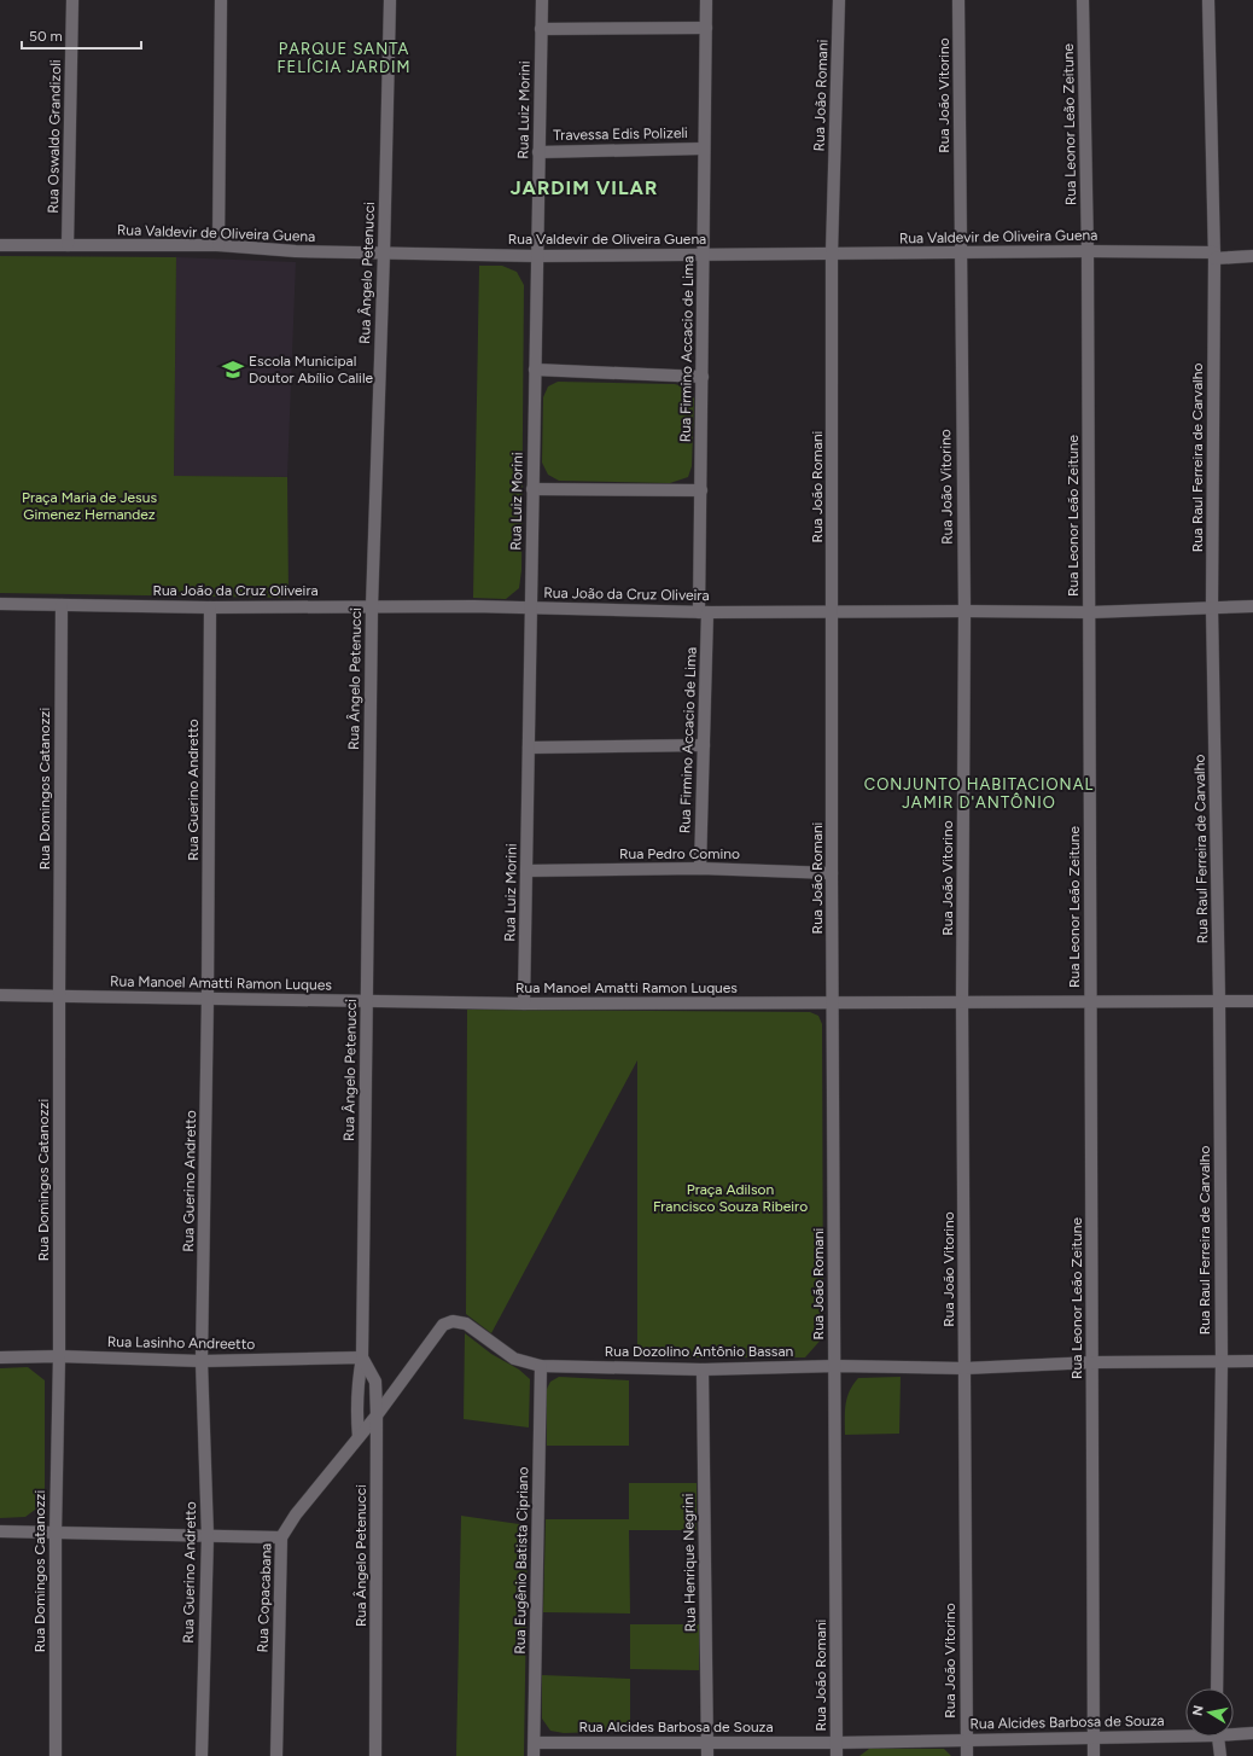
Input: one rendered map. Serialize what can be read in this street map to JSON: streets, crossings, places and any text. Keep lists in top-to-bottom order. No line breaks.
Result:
{"streets":{"street":["Rua João Romani","Rua João Vitorino","Rua Luiz Morini","Rua Leonor Leão Zeitune","Travessa Edis Polizeli","Rua Oswaldo Grandizoli","Rua Valdevir de Oliveira Guena","Rua Ângelo Petenucci","Rua Firmino Accacio de Lima","Rua Raul Ferreira de Carvalho","Rua João da Cruz Oliveira","Rua Domingos Catanozzi","Rua Guerino Andretto","Rua Pedro Comino","Rua Manoel Amatti Ramon Luques","Rua Lasinho Andreetto","Rua Dozolino Antônio Bassan","Rua Eugênio Batista Cipriano","Rua Henrique Negrini","Rua Copacabana","Rua Alcides Barbosa de Souza"]},"crossings":[["Rua João Romani","Rua Valdevir de Oliveira Guena"],["Rua João Romani","Rua João da Cruz Oliveira"],["Rua João Romani","Rua Pedro Comino"],["Rua João Romani","Rua Manoel Amatti Ramon Luques"],["Rua João Romani","Rua Dozolino Antônio Bassan"],["Rua João Romani","Rua Alcides Barbosa de Souza"],["Rua João Vitorino","Rua Valdevir de Oliveira Guena"],["Rua João Vitorino","Rua João da Cruz Oliveira"],["Rua João Vitorino","Rua Manoel Amatti Ramon Luques"],["Rua João Vitorino","Rua Dozolino Antônio Bassan"],["Rua João Vitorino","Rua Alcides Barbosa de Souza"],["Rua Luiz Morini","Travessa Edis Polizeli"],["Rua Luiz Morini","Rua Valdevir de Oliveira Guena"],["Rua Luiz Morini","Rua João da Cruz Oliveira"],["Rua Luiz Morini","Rua Pedro Comino"],["Rua Luiz Morini","Rua Manoel Amatti Ramon Luques"],["Rua Leonor Leão Zeitune","Rua Valdevir de Oliveira Guena"],["Rua Leonor Leão Zeitune","Rua João da Cruz Oliveira"],["Rua Leonor Leão Zeitune","Rua Manoel Amatti Ramon Luques"],["Rua Leonor Leão Zeitune","Rua Dozolino Antônio Bassan"],["Rua Leonor Leão Zeitune","Rua Alcides Barbosa de Souza"],["Travessa Edis Polizeli","Rua Firmino Accacio de Lima"],["Rua Oswaldo Grandizoli","Rua Valdevir de Oliveira Guena"],["Rua Valdevir de Oliveira Guena","Rua Ângelo Petenucci"],["Rua Valdevir de Oliveira Guena","Rua Firmino Accacio de Lima"],["Rua Valdevir de Oliveira Guena","Rua Raul Ferreira de Carvalho"],["Rua Ângelo Petenucci","Rua João da Cruz Oliveira"],["Rua Ângelo Petenucci","Rua Manoel Amatti Ramon Luques"],["Rua Ângelo Petenucci","Rua Lasinho Andreetto"],["Rua Ângelo Petenucci","Rua Dozolino Antônio Bassan"],["Rua Ângelo Petenucci","Rua Copacabana"],["Rua Firmino Accacio de Lima","Rua João da Cruz Oliveira"],["Rua Firmino Accacio de Lima","Rua Pedro Comino"],["Rua Raul Ferreira de Carvalho","Rua João da Cruz Oliveira"],["Rua Raul Ferreira de Carvalho","Rua Manoel Amatti Ramon Luques"],["Rua Raul Ferreira de Carvalho","Rua Dozolino Antônio Bassan"],["Rua João da Cruz Oliveira","Rua Domingos Catanozzi"],["Rua João da Cruz Oliveira","Rua Guerino Andretto"],["Rua Domingos Catanozzi","Rua Manoel Amatti Ramon Luques"],["Rua Domingos Catanozzi","Rua Lasinho Andreetto"],["Rua Guerino Andretto","Rua Manoel Amatti Ramon Luques"],["Rua Guerino Andretto","Rua Lasinho Andreetto"],["Rua Dozolino Antônio Bassan","Rua Eugênio Batista Cipriano"],["Rua Dozolino Antônio Bassan","Rua Henrique Negrini"],["Rua Dozolino Antônio Bassan","Rua Copacabana"],["Rua Eugênio Batista Cipriano","Rua Alcides Barbosa de Souza"],["Rua Henrique Negrini","Rua Alcides Barbosa de Souza"]],"districts":["PARQUE SANTA FELÍCIA JARDIM","JARDIM VILAR","CONJUNTO HABITACIONAL JAMIR D'ANTÔNIO"],"parks":["Praça Maria de Jesus Gimenez Hernandez","Praça Adilson Francisco Souza Ribeiro"],"places":{"school or university":["Escola Municipal Doutor Abílio Calile"]},"scale_bar":"50 m","north":"left"}
